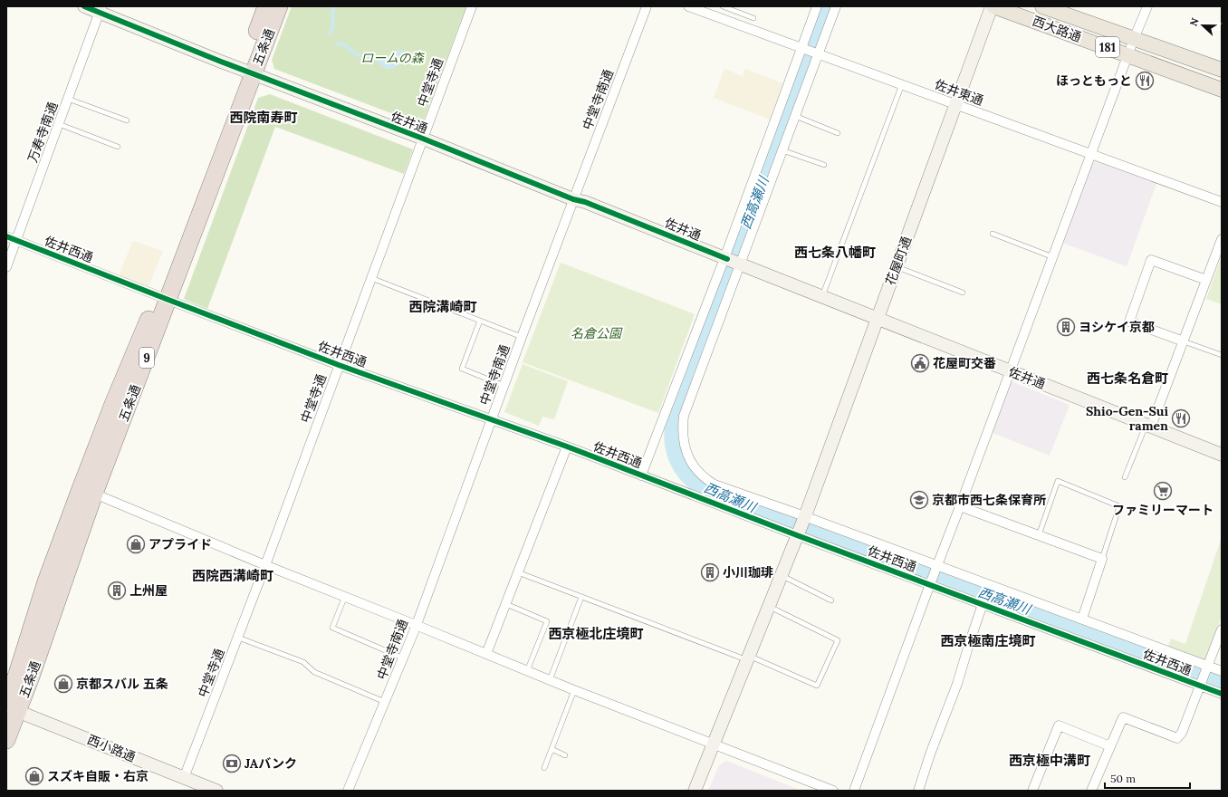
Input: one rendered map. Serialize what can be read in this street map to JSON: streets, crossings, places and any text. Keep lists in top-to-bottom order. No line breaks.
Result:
{"streets":{"highway":["五条通","9"],"main road":["西大路通","181"],"street":["中堂寺通","佐井東通","中堂寺南通","佐井通","万寿寺南通","佐井西通","花屋町通","西小路通"]},"crossings":[["西大路通","花屋町通"],["五条通","佐井通"],["五条通","佐井西通"],["五条通","西小路通"],["中堂寺通","佐井通"],["中堂寺通","佐井西通"],["中堂寺通","西小路通"],["佐井東通","花屋町通"],["中堂寺南通","佐井通"],["中堂寺南通","佐井西通"],["佐井通","万寿寺南通"],["佐井通","花屋町通"],["万寿寺南通","佐井西通"],["佐井西通","花屋町通"]],"districts":["西院南寿町","西七条八幡町","西院溝崎町","西七条名倉町","西院西溝崎町","西京極北庄境町","西京極南庄境町","西京極中溝町"],"water":["西高瀬川"],"parks":["ロームの森","名倉公園"],"places":{"restaurant":["ほっともっと","Shio-Gen-Sui ramen"],"building":["ヨシケイ京都","小川珈琲","上州屋"],"public building":["花屋町交番"],"supermarket":["ファミリーマート"],"school or university":["京都市西七条保育所"],"shop":["アプライド","京都スバル 五条","スズキ自販・右京"],"bank":["JAバンク"]},"scale_bar":"50 m","north":"left"}
